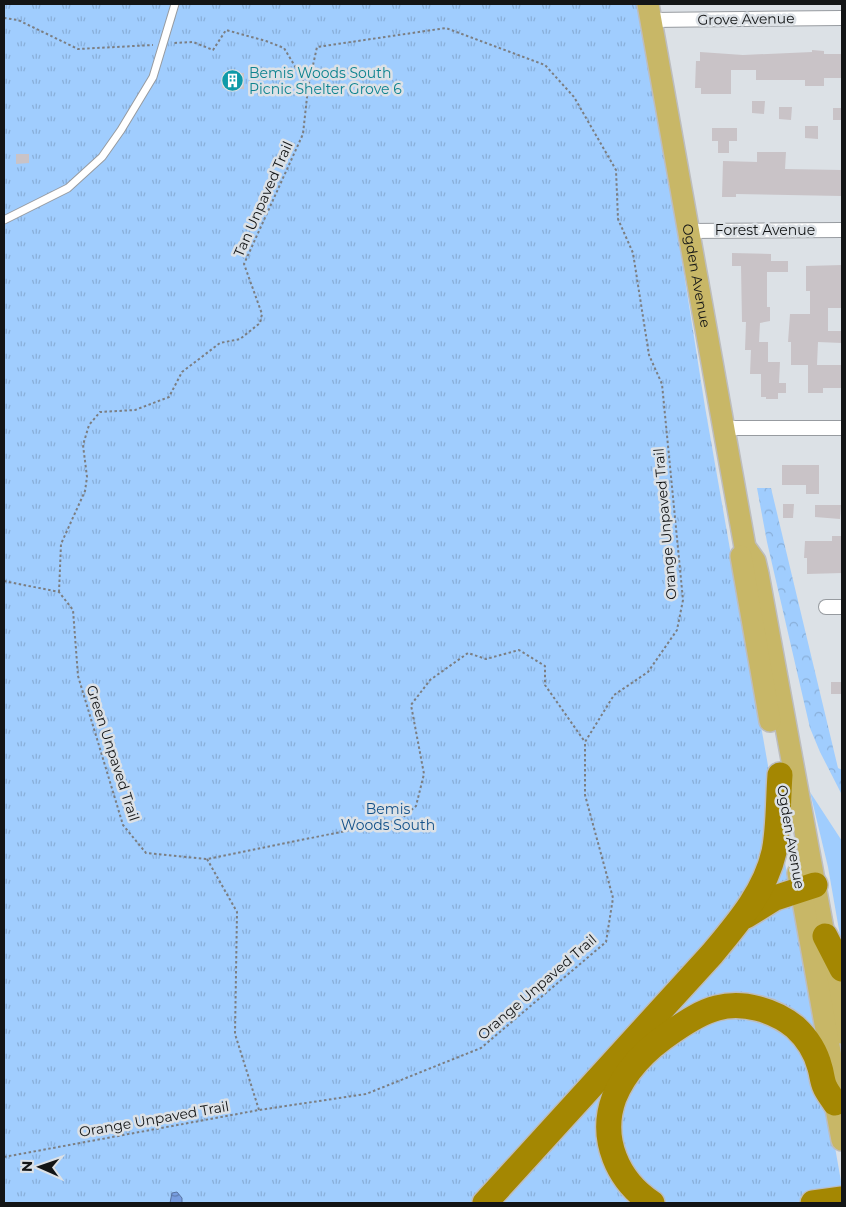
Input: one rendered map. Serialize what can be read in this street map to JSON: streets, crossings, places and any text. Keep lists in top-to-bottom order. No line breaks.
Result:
{"streets":{"main road":["Ogden Avenue"],"street":["Grove Avenue","Forest Avenue"],"path":["Tan Unpaved Trail","Orange Unpaved Trail","Green Unpaved Trail"]},"crossings":[["Grove Avenue","Ogden Avenue"],["Tan Unpaved Trail","Orange Unpaved Trail"],["Tan Unpaved Trail","Green Unpaved Trail"],["Forest Avenue","Ogden Avenue"],["Orange Unpaved Trail","Green Unpaved Trail"]],"parks":["Bemis Woods South"],"places":{"building":["Bemis Woods South Picnic Shelter Grove 6"]},"north":"left"}
